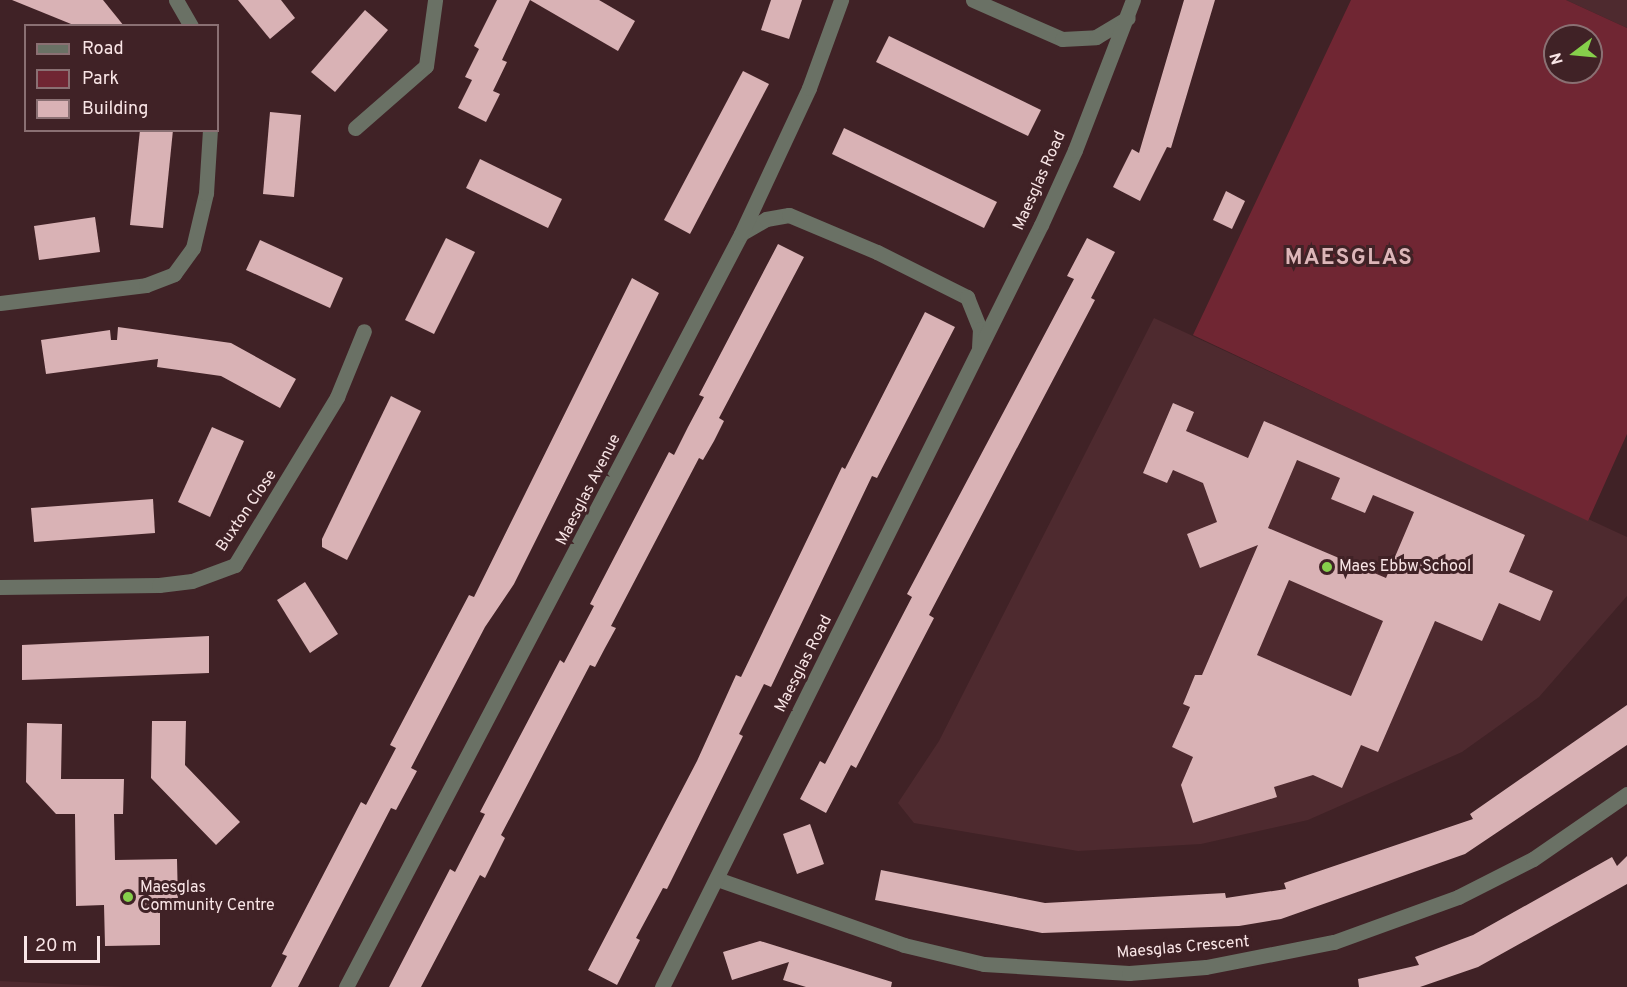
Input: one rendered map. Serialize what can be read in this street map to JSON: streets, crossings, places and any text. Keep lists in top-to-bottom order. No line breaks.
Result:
{"streets":{"street":["Maesglas Road","Maesglas Avenue","Buxton Close","Maesglas Crescent"]},"crossings":[["Maesglas Road","Maesglas Avenue"],["Maesglas Road","Maesglas Crescent"]],"districts":["MAESGLAS"],"places":["Maes Ebbw School","Maesglas Community Centre"],"legend":["Road","Park","Building"],"scale_bar":"20 m","north":"left"}
